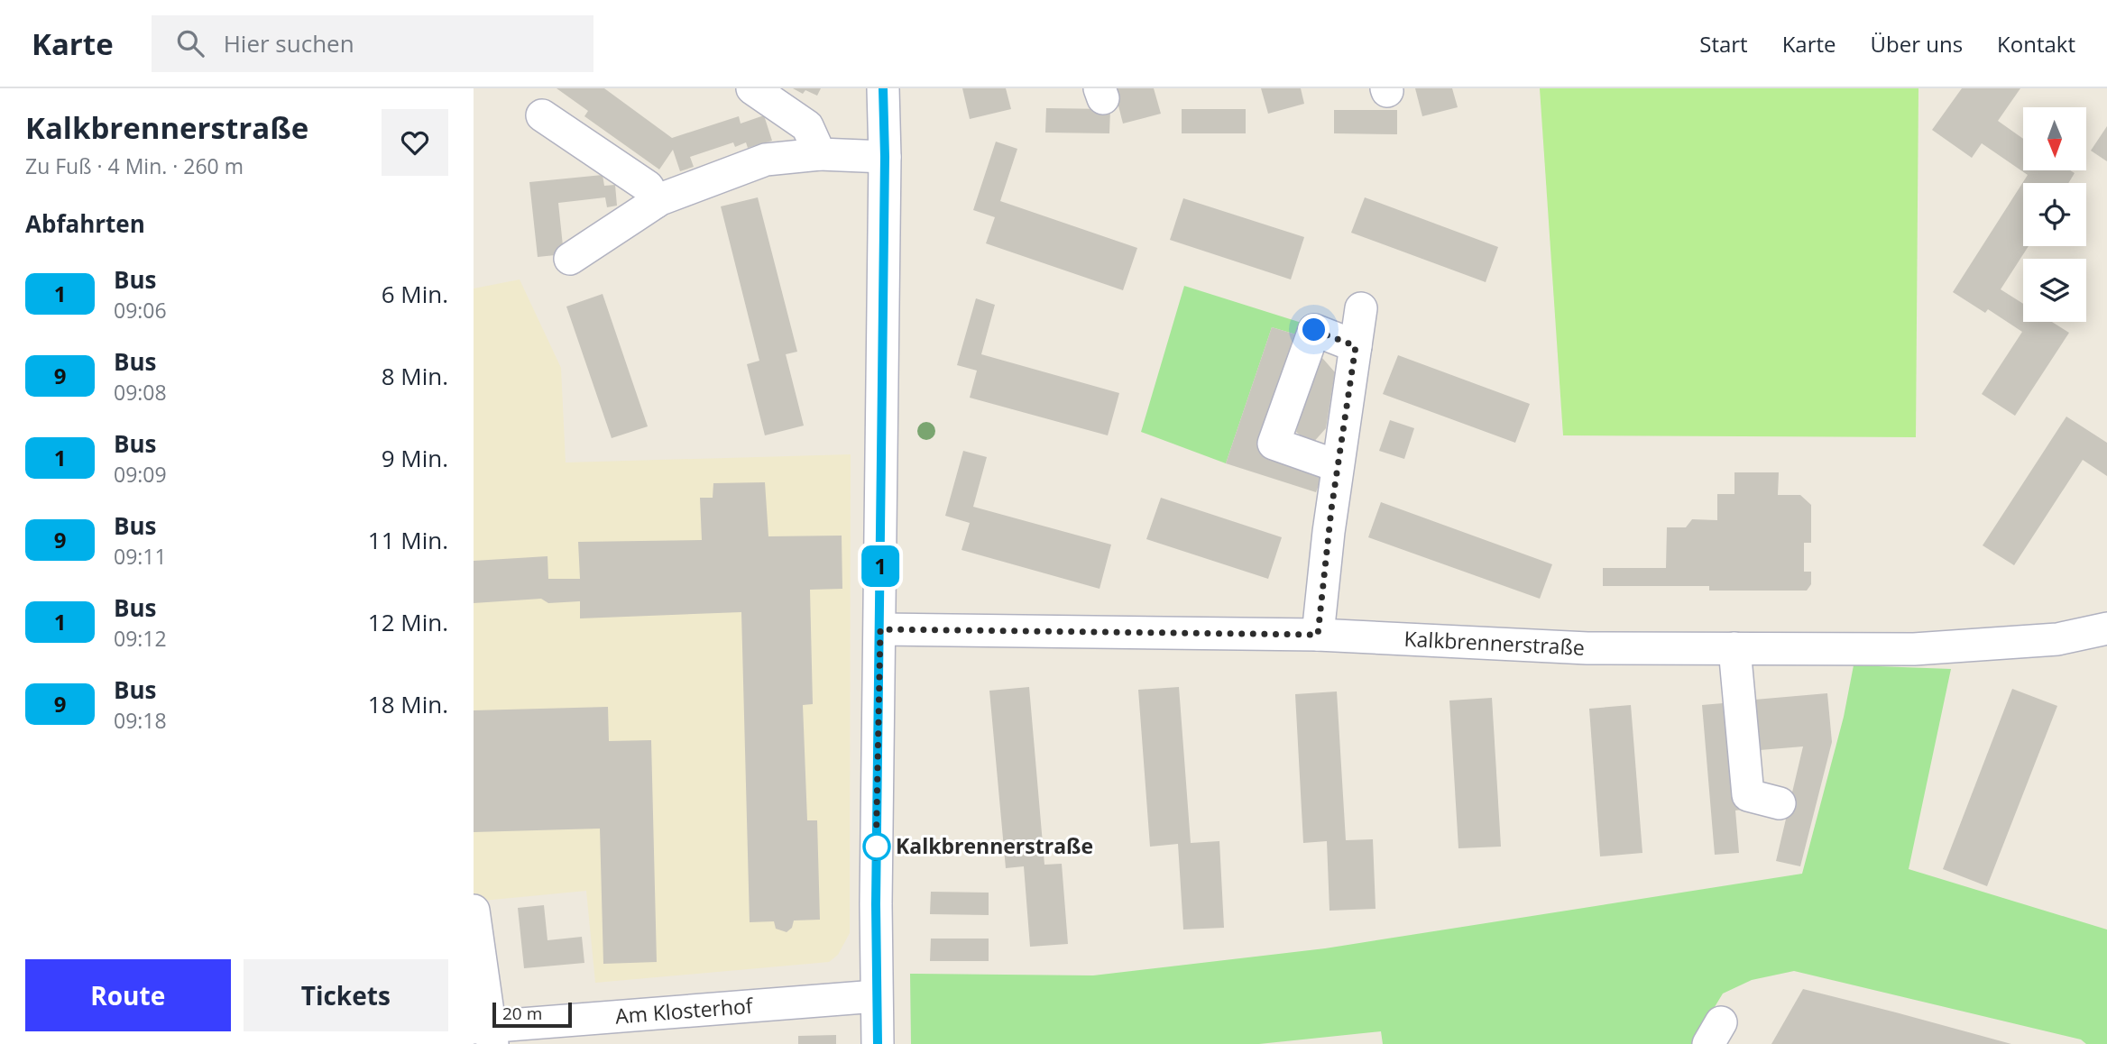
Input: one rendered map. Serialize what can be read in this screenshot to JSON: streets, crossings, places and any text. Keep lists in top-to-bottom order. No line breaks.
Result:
{"streets":{"street":["Kalkbrennerstraße","Am Klosterhof"]},"places":["Kalkbrennerstraße"],"lines":["bus line 1"],"scale_bar":"20 m","north":"bottom","page":{"header":"Karte","search":"Hier suchen","nav":["Start","Karte","Über uns","Kontakt"],"heading":[["Kalkbrennerstraße","Zu Fuß · 4 Min. · 260 m"],"Abfahrten"],"on_map":"1","list":[{"mark":"1","name":"Bus","note":"09:06","value":"6 Min."},{"mark":"9","name":"Bus","note":"09:08","value":"8 Min."},{"mark":"1","name":"Bus","note":"09:09","value":"9 Min."},{"mark":"9","name":"Bus","note":"09:11","value":"11 Min."},{"mark":"1","name":"Bus","note":"09:12","value":"12 Min."},{"mark":"9","name":"Bus","note":"09:18","value":"18 Min."}],"buttons":["Route","Tickets"],"scale":"20 m"}}
